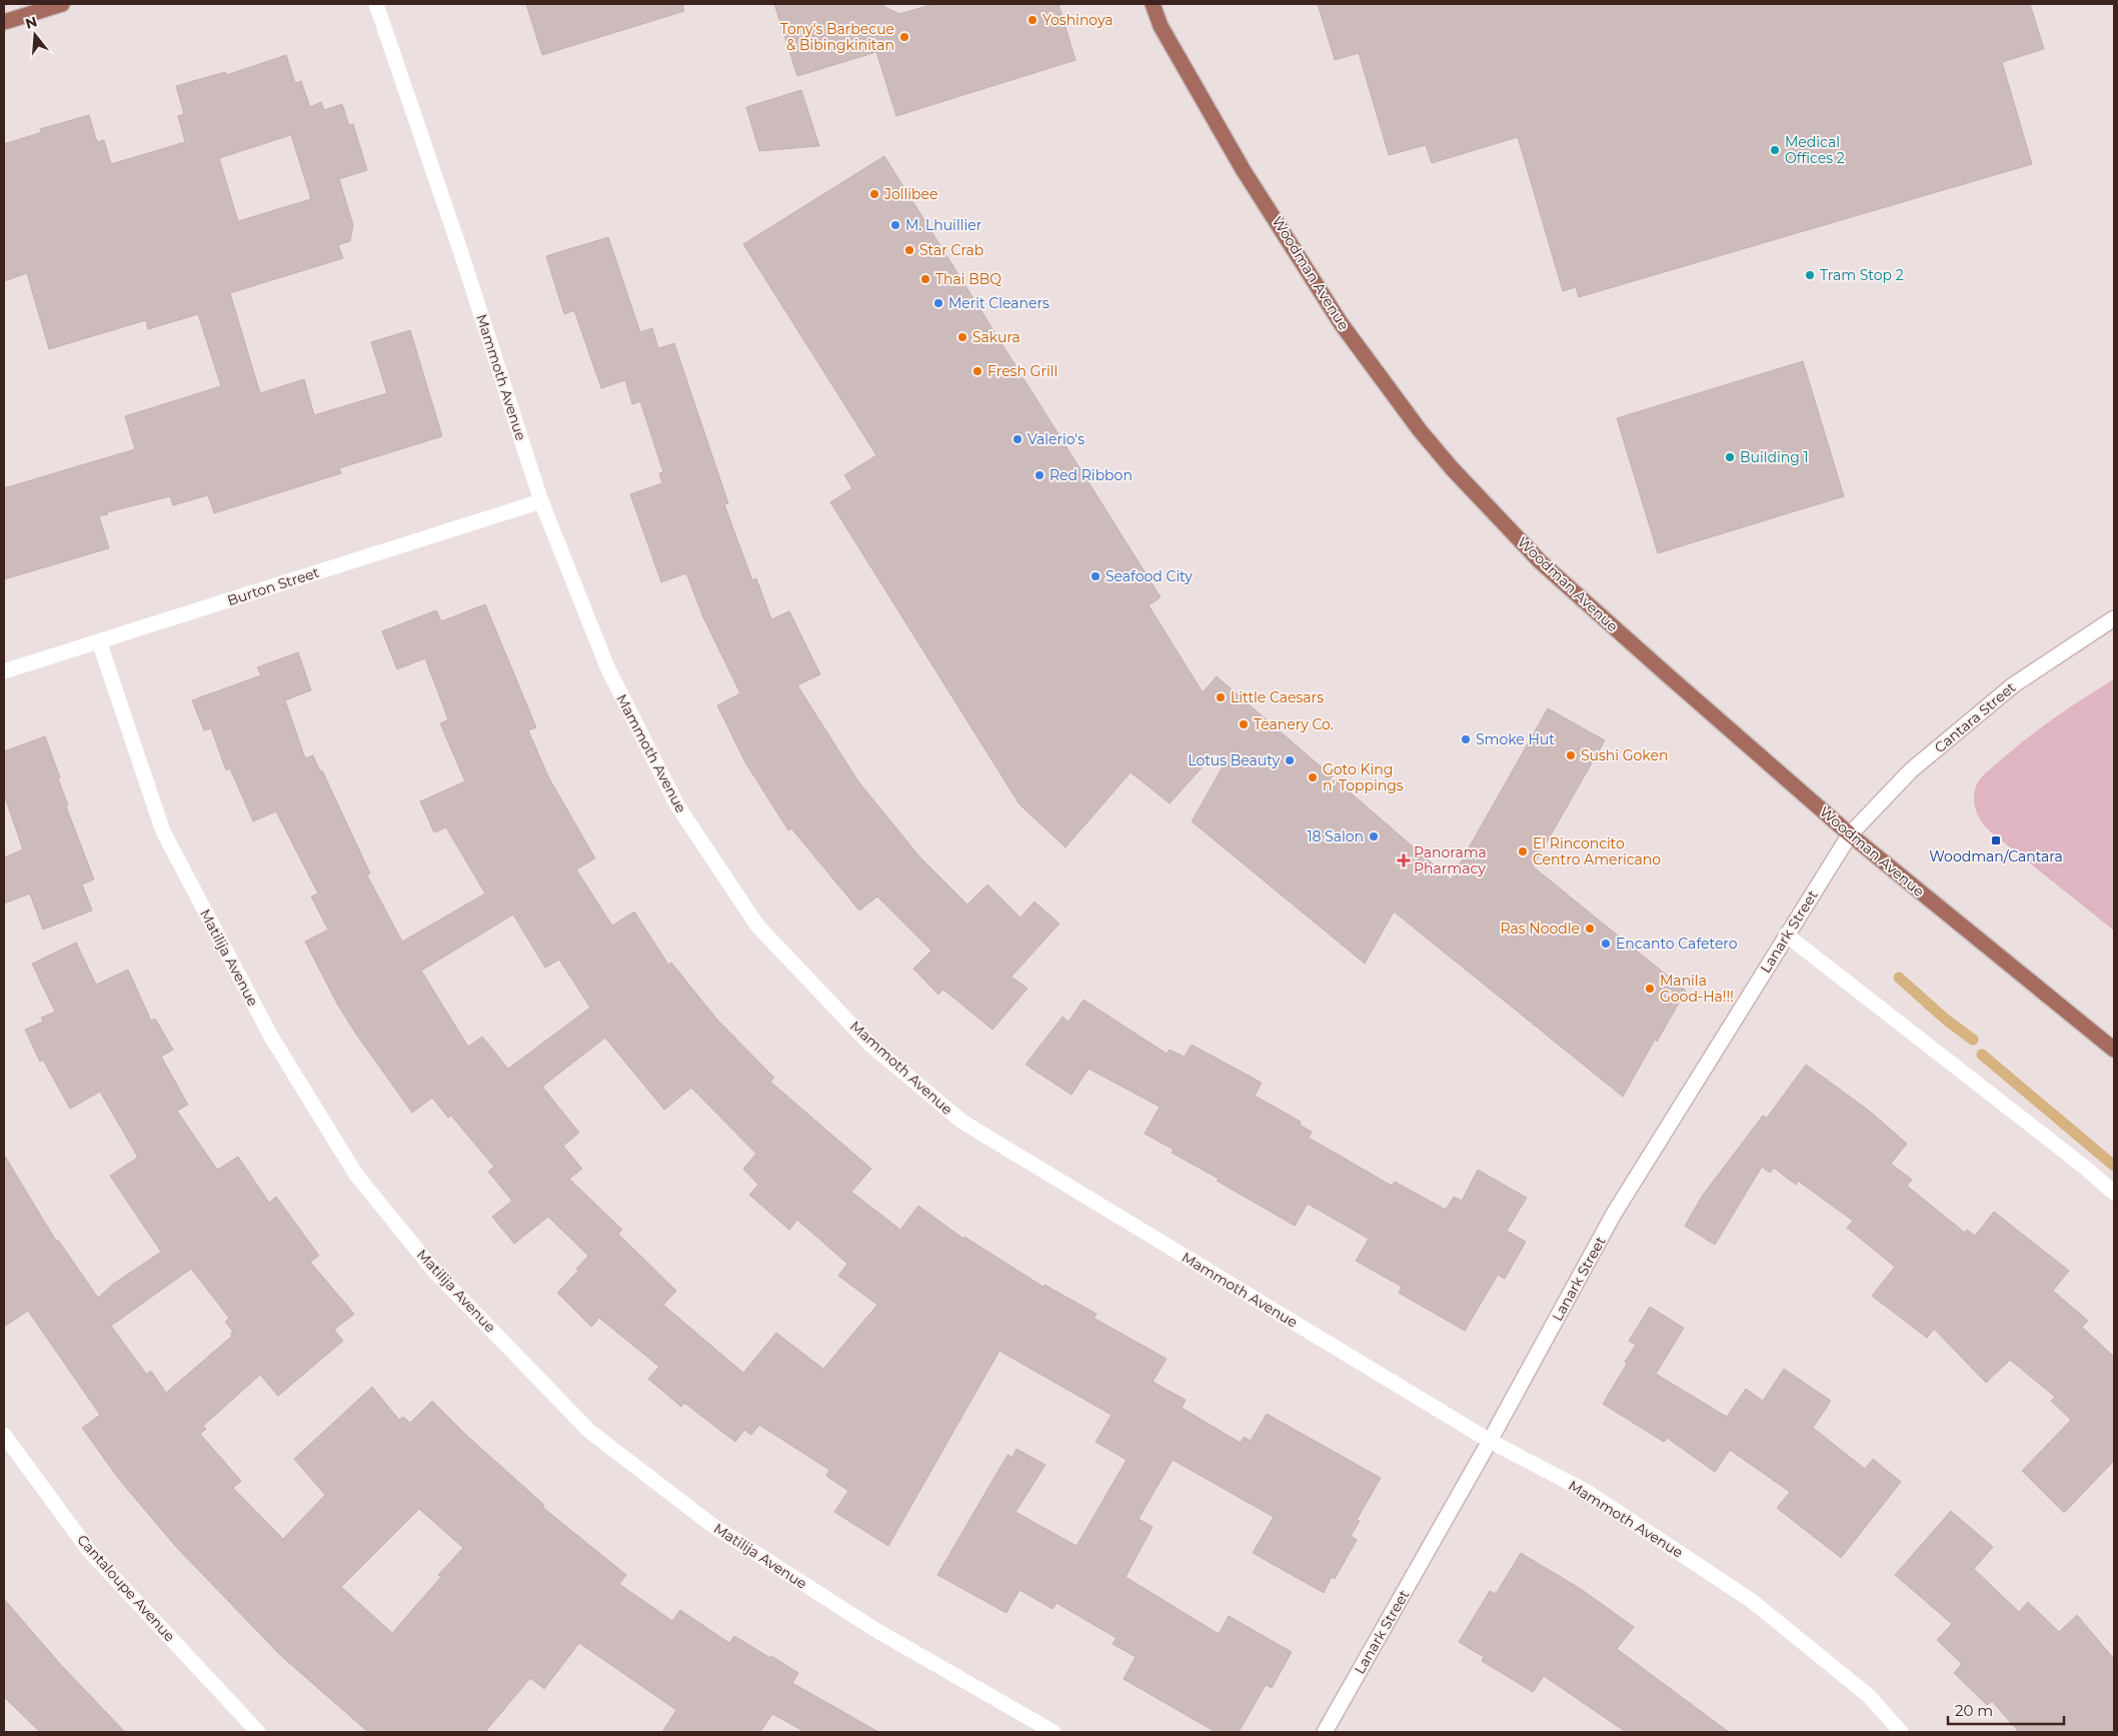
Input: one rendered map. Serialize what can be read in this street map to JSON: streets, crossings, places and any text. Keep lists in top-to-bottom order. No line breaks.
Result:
{"streets":{"main road":["Woodman Avenue"],"street":["Mammoth Avenue","Burton Street","Cantara Street","Lanark Street","Matilija Avenue","Cantaloupe Avenue"]},"crossings":[["Woodman Avenue","Cantara Street"],["Woodman Avenue","Lanark Street"],["Mammoth Avenue","Burton Street"],["Mammoth Avenue","Lanark Street"],["Burton Street","Matilija Avenue"],["Cantara Street","Lanark Street"]],"places":{"other":["Yoshinoya","Tony's Barbecue & Bibingkinitan","Medical Offices 2","Jollibee","M. Lhuillier","Star Crab","Tram Stop 2","Thai BBQ","Merit Cleaners","Sakura","Fresh Grill","Valerio's","Building 1","Red Ribbon","Seafood City","Little Caesars","Teanery Co.","Smoke Hut","Sushi Goken","Lotus Beauty","Goto King n' Toppings","18 Salon","El Rinconcito Centro Americano","Ras Noodle","Encanto Cafetero","Manila Good-Ha!!!"],"transit":["Woodman/Cantara"],"health":["Panorama Pharmacy"]},"scale_bar":"20 m","north":"top"}
